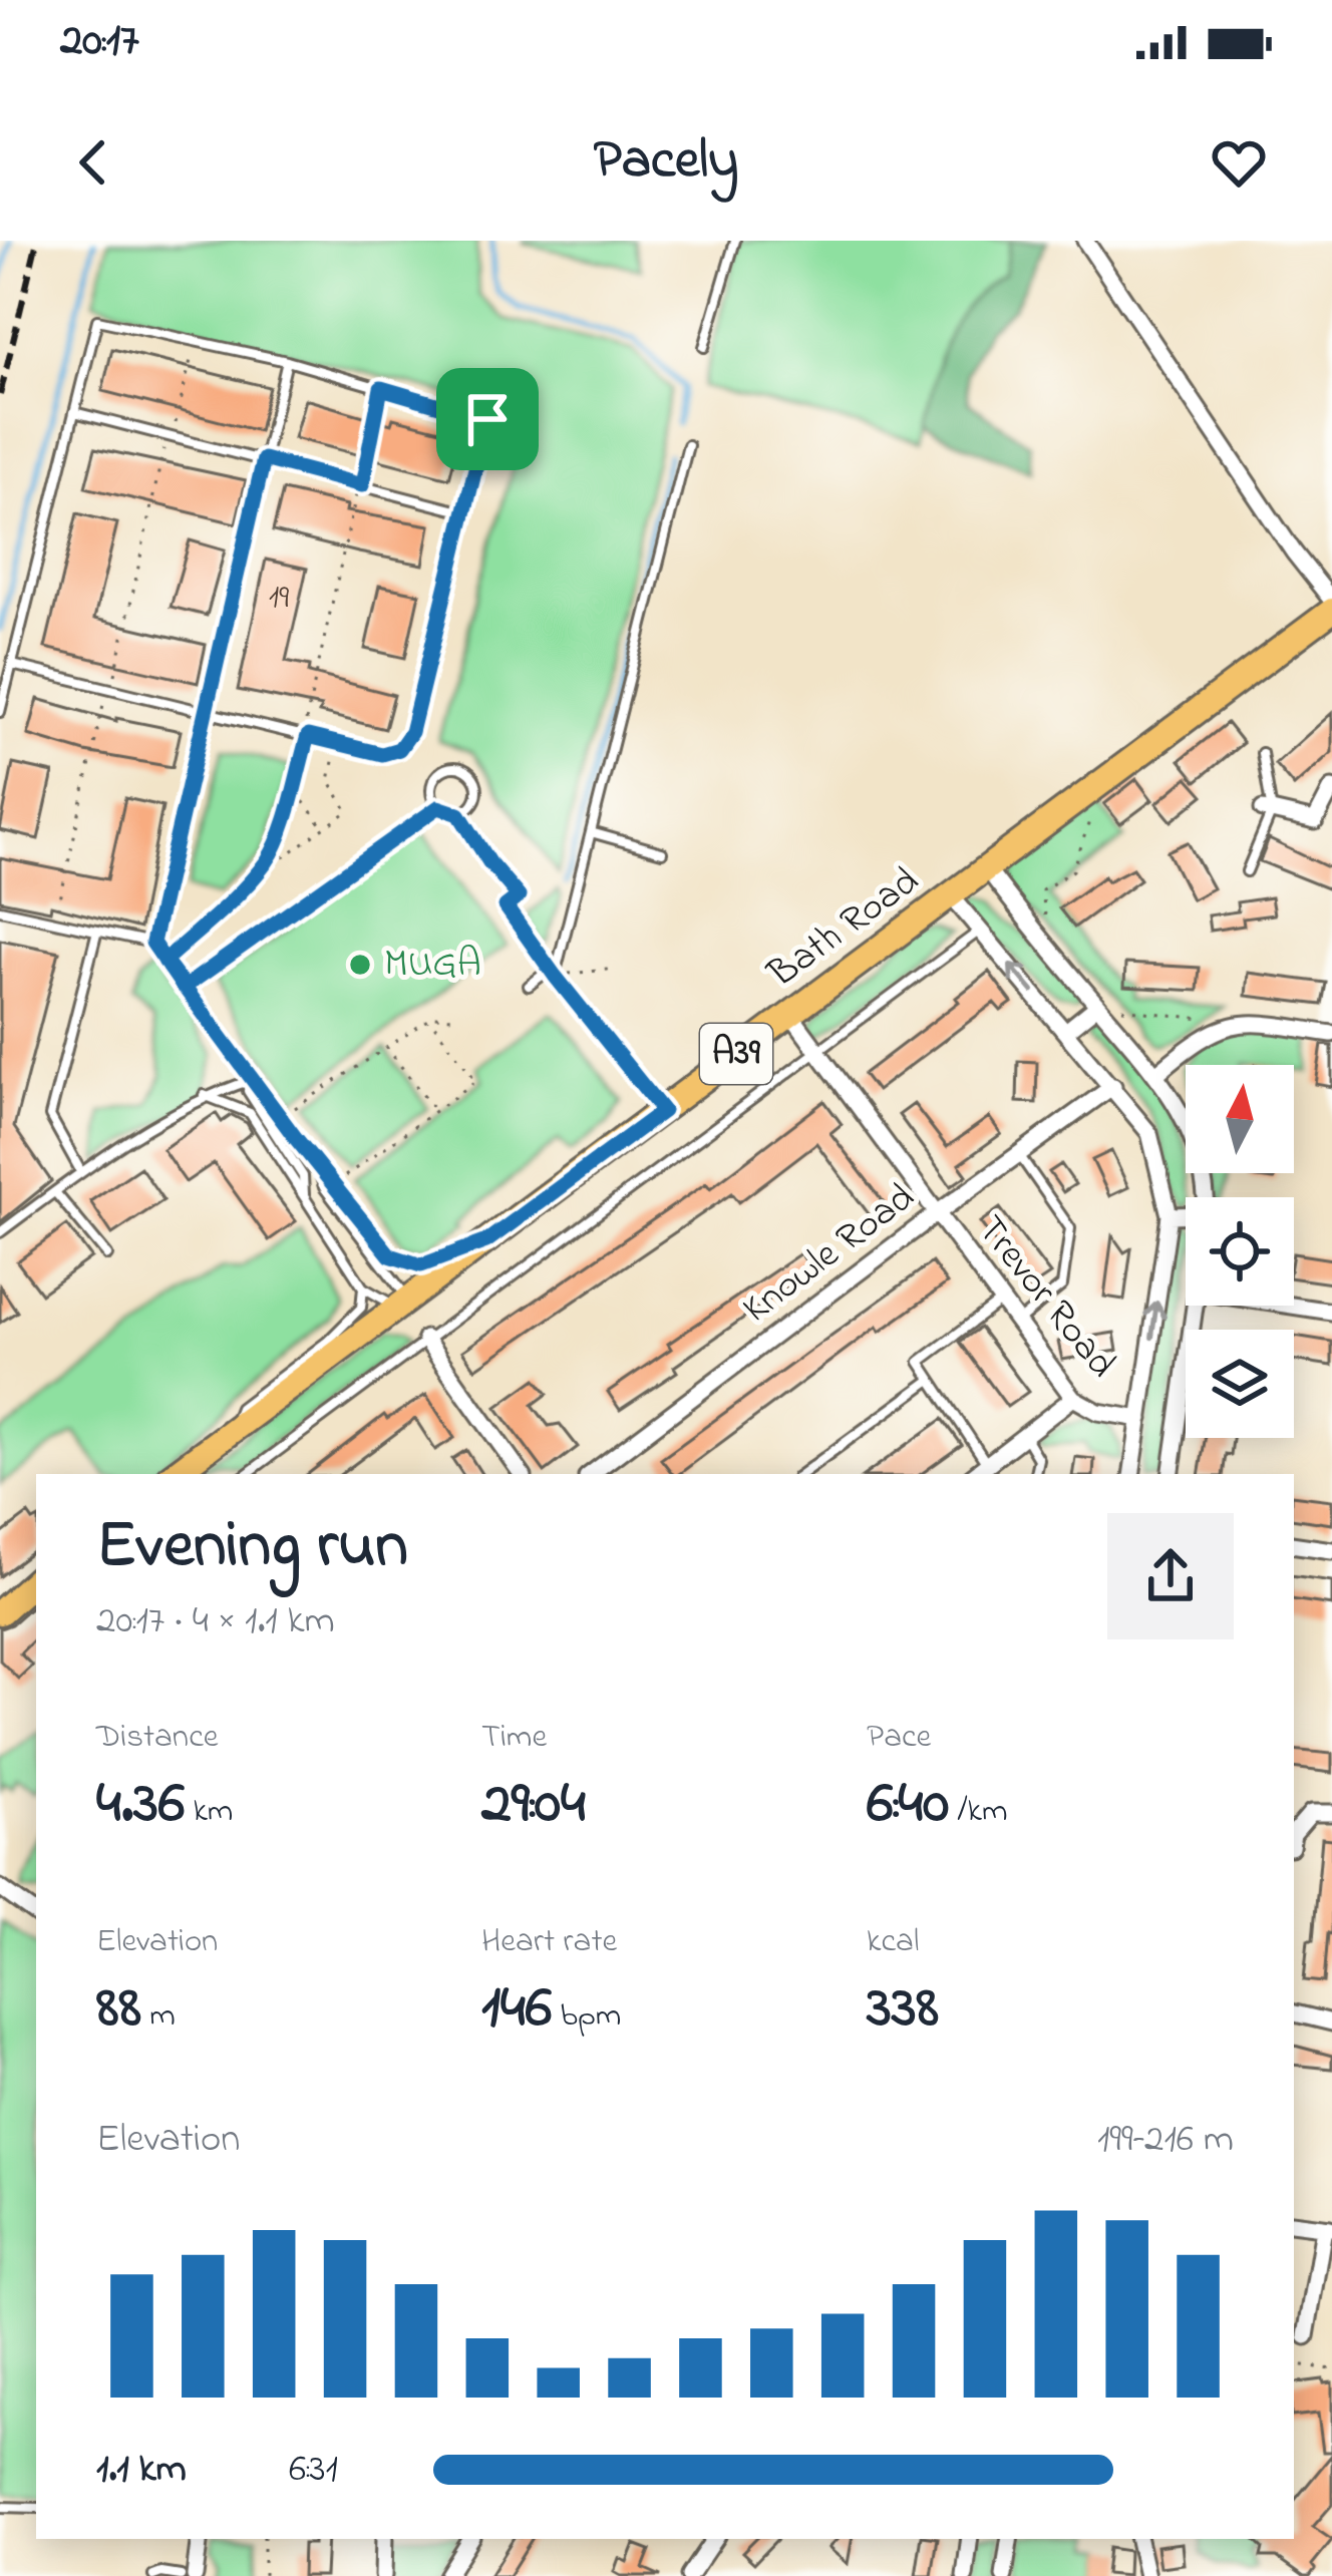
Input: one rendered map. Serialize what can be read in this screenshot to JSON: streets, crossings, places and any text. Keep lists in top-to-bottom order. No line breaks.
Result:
{"streets":{"main road":["Bath Road","A39"],"street":["Knowle Road","Trevor Road"]},"crossings":[["Bath Road","Trevor Road"],["Knowle Road","Trevor Road"]],"places":["MUGA"],"house_numbers":["19"],"north":"top","page":{"status":"20:17","header":"Pacely","heading":["Evening run","20:17 · 4 × 1.1 km"],"stats":[["Distance","4.36 km"],["Time","29:04"],["Pace","6:40 /km"],["Elevation","88 m"],["Heart rate","146 bpm"],["kcal","338"]],"chart":["Elevation","199–216 m"],"list":[{"name":"1.1 km","note":"6:31"}]}}
